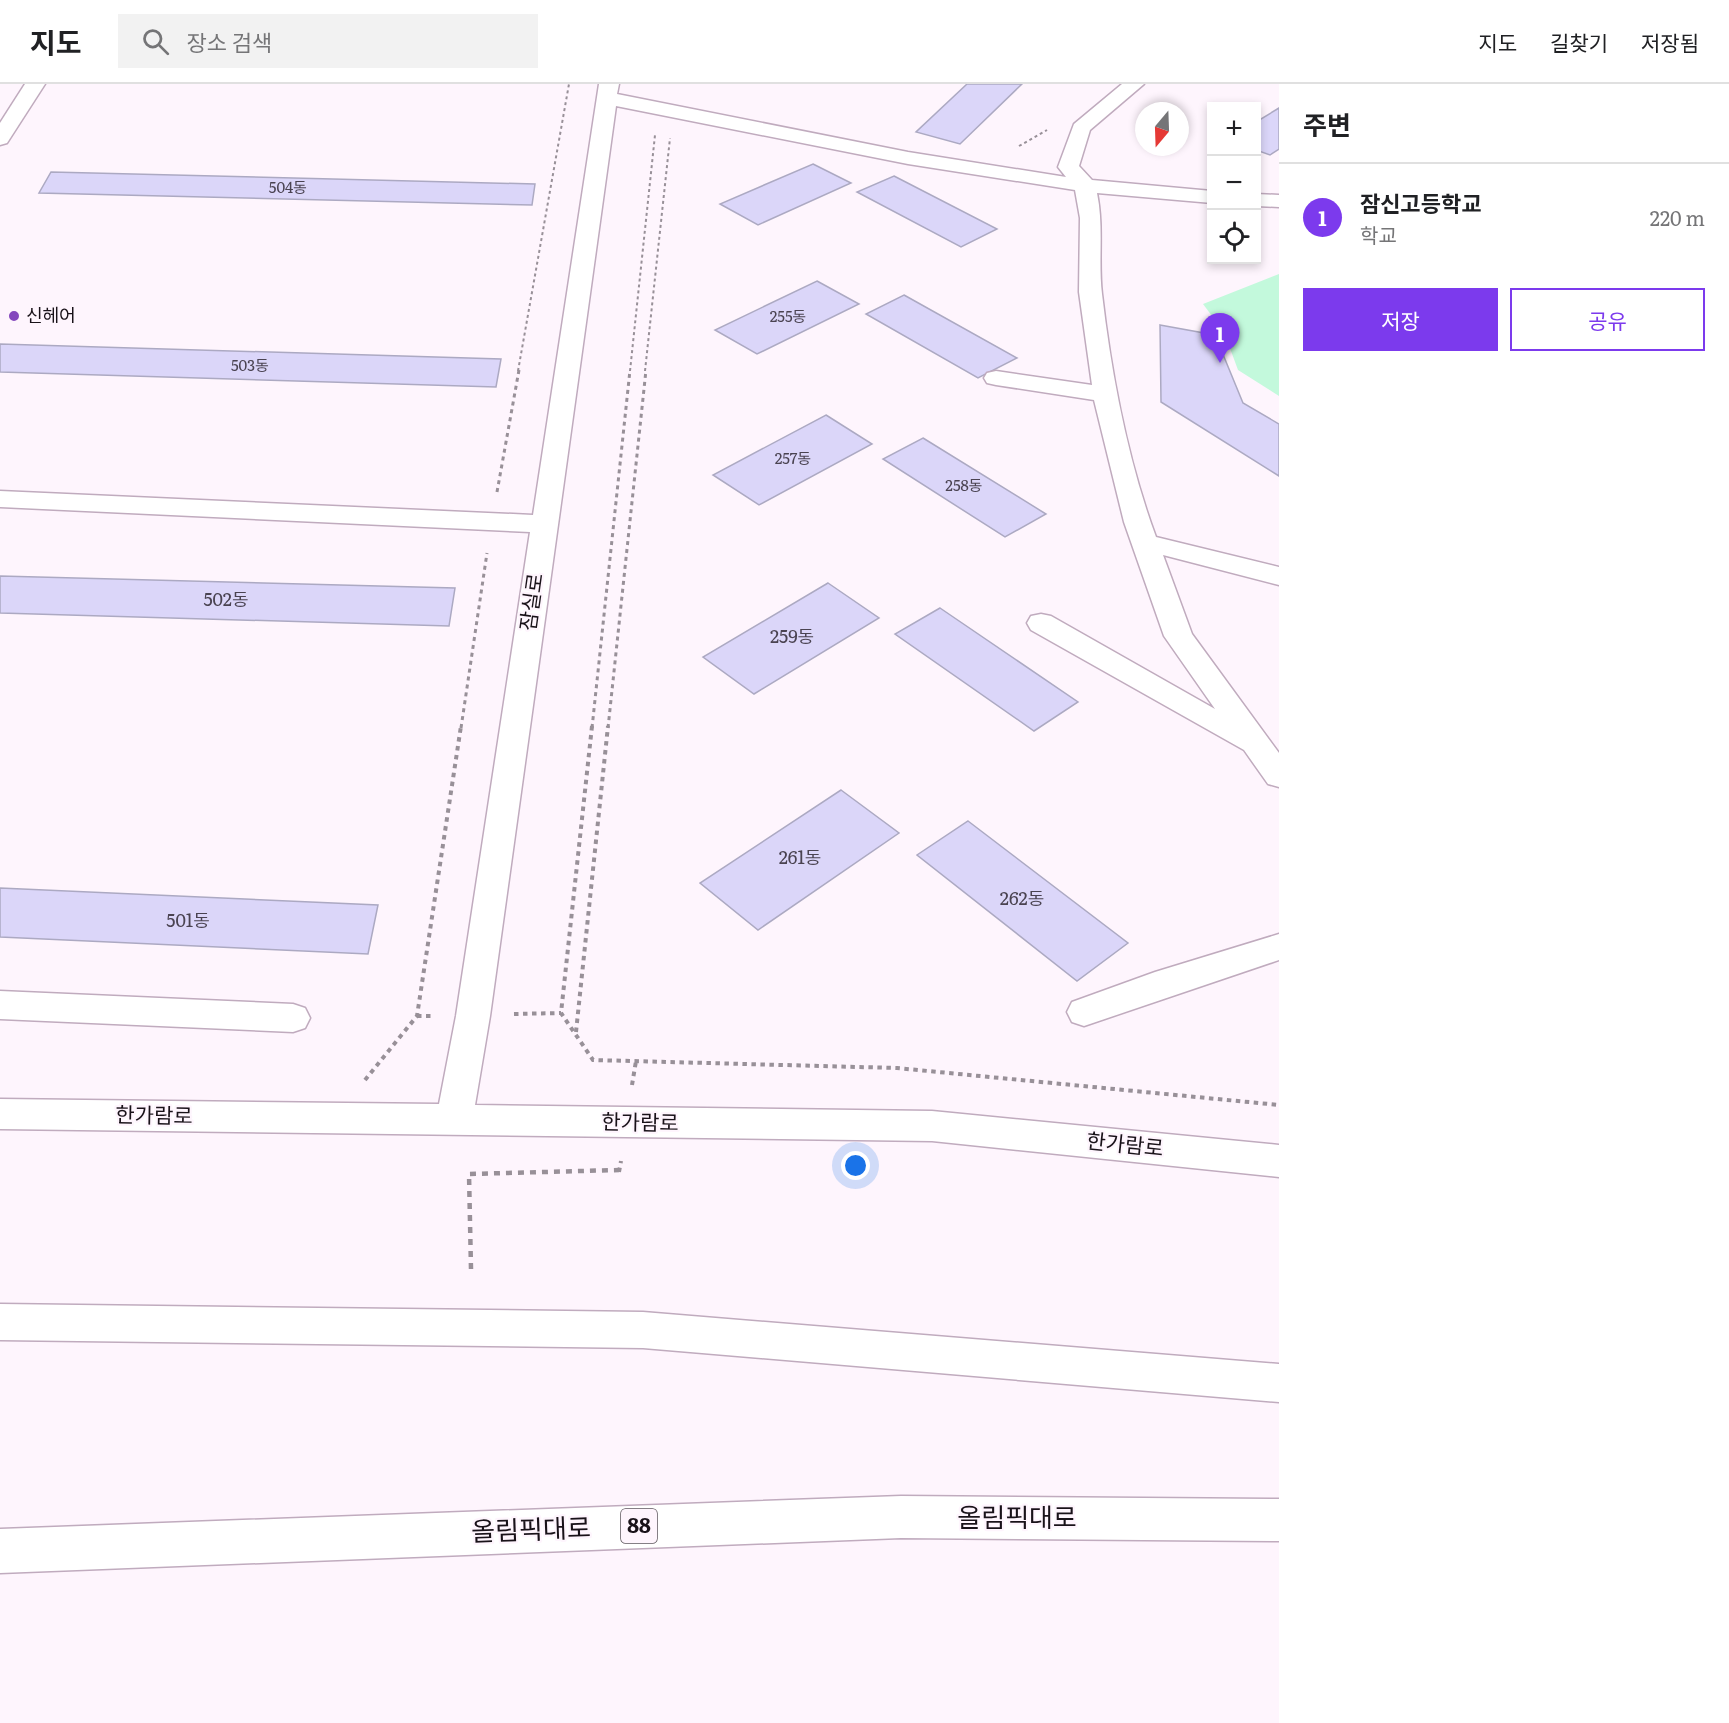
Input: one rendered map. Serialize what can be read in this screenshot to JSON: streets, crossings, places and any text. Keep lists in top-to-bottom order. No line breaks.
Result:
{"streets":{"main road":["잠실로","한가람로","올림픽대로","88"]},"crossings":[["잠실로","한가람로"]],"places":["신헤어"],"house_numbers":["504동","255동","503동","257동","258동","502동","259동","261동","262동","501동"],"north":"bottom","page":{"header":"지도","search":"장소 검색","nav":["지도","길찾기","저장됨"],"heading":"주변","map_buttons":["+","−"],"list":[{"mark":"1","name":"잠신고등학교","note":"학교","value":"220 m"}],"buttons":["저장","공유"],"pins":"1"}}
